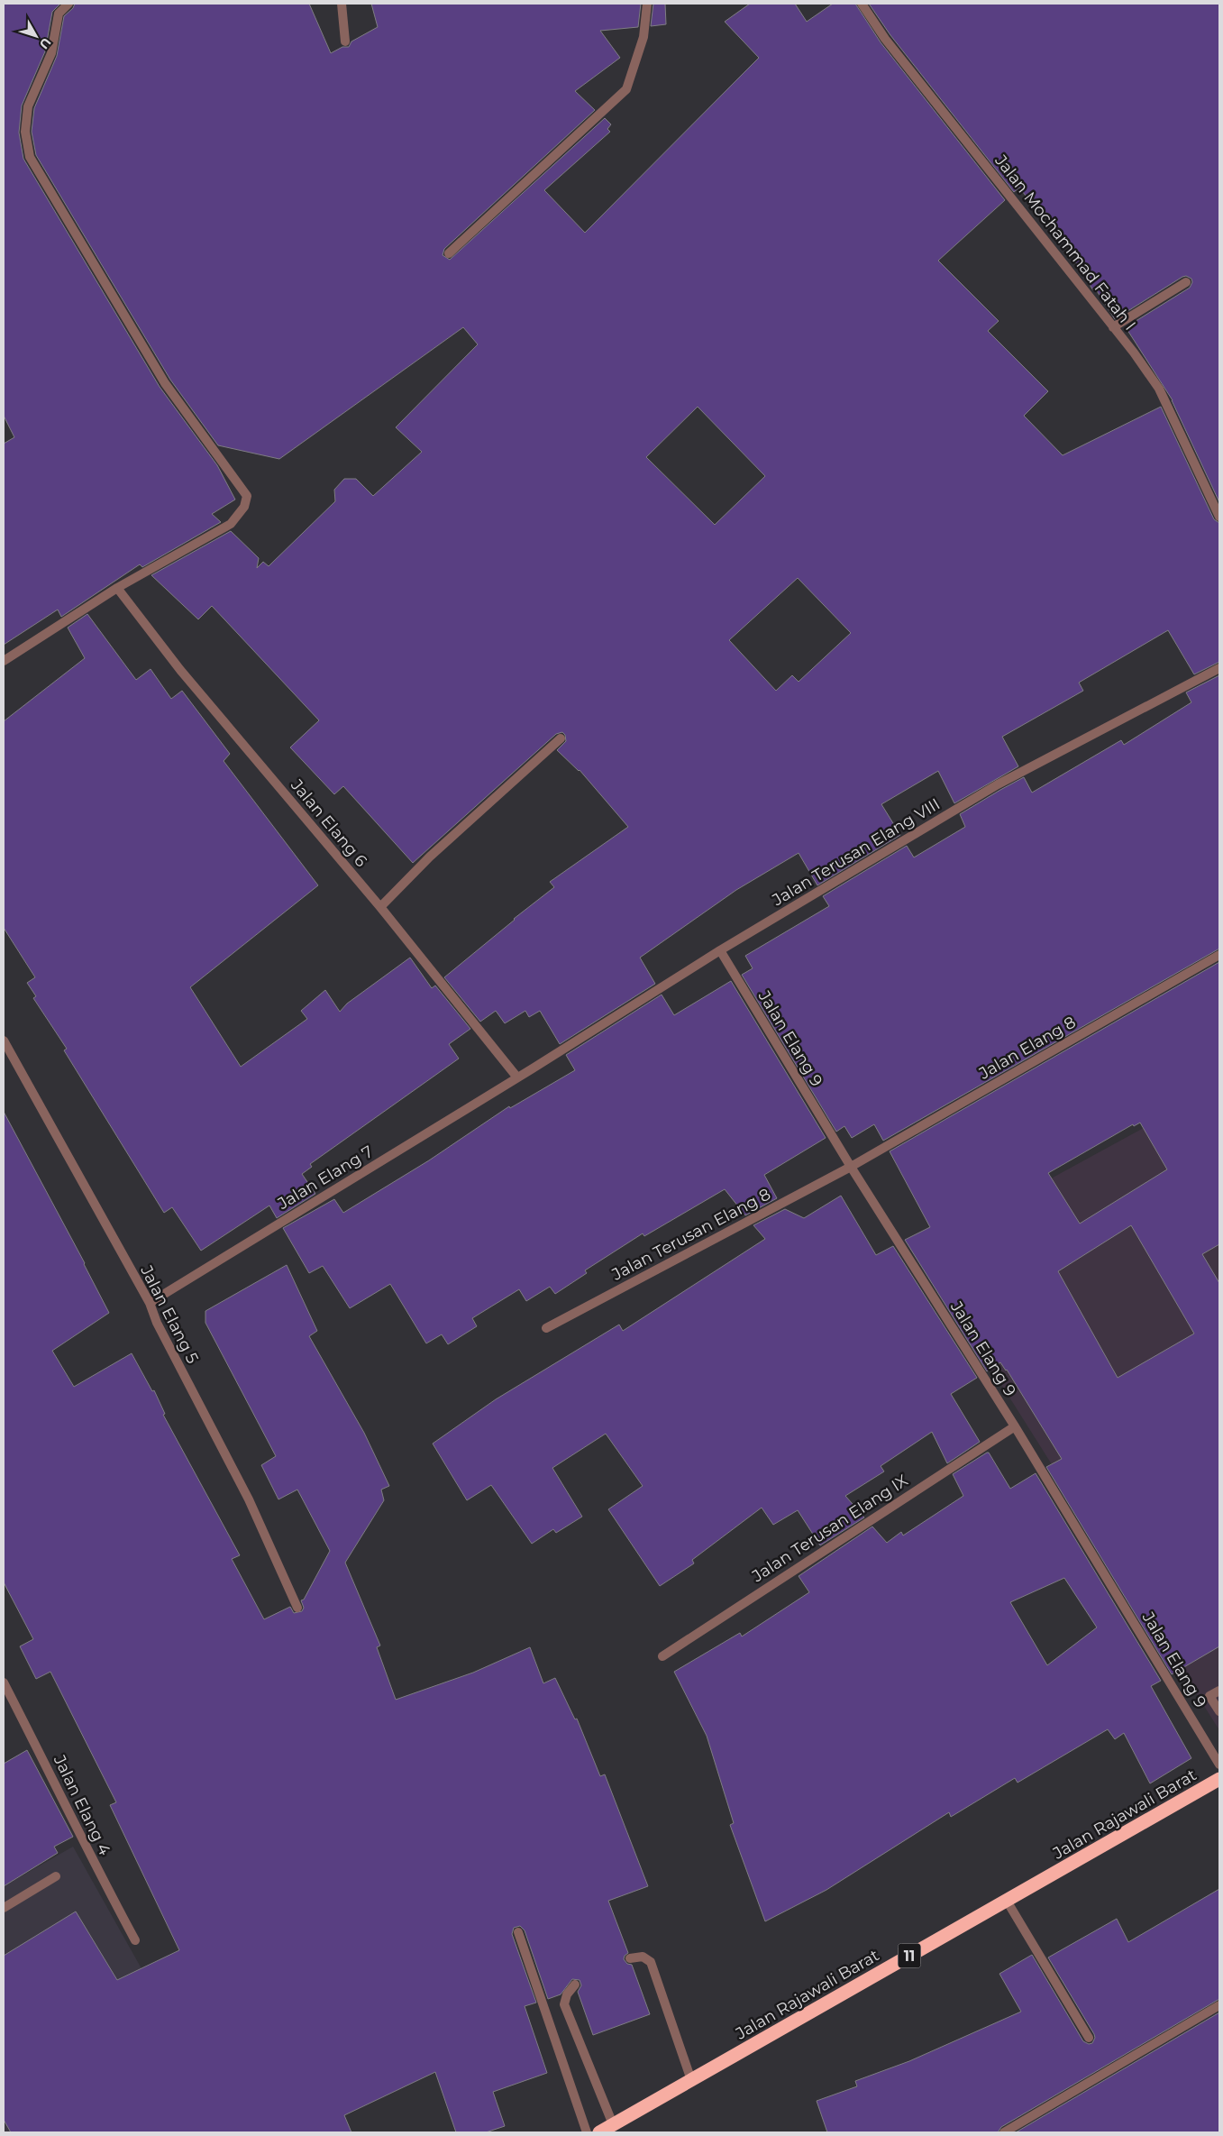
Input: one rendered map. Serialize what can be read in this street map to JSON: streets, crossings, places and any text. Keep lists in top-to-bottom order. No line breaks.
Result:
{"streets":{"highway":["Jalan Rajawali Barat","11"],"street":["Jalan Mochammad Fatah I","Jalan Elang 6","Jalan Terusan Elang VIII","Jalan Elang 9","Jalan Elang 8","Jalan Elang 7","Jalan Terusan Elang 8","Jalan Elang 5","Jalan Terusan Elang IX","Jalan Elang 4"]},"crossings":[["Jalan Elang 6","Jalan Terusan Elang VIII"],["Jalan Elang 6","Jalan Elang 7"],["Jalan Terusan Elang VIII","Jalan Elang 9"],["Jalan Terusan Elang VIII","Jalan Elang 7"],["Jalan Elang 9","Jalan Elang 8"],["Jalan Elang 9","Jalan Terusan Elang 8"],["Jalan Elang 9","Jalan Terusan Elang IX"],["Jalan Elang 8","Jalan Terusan Elang 8"],["Jalan Elang 7","Jalan Elang 5"]],"north":"bottom right"}
